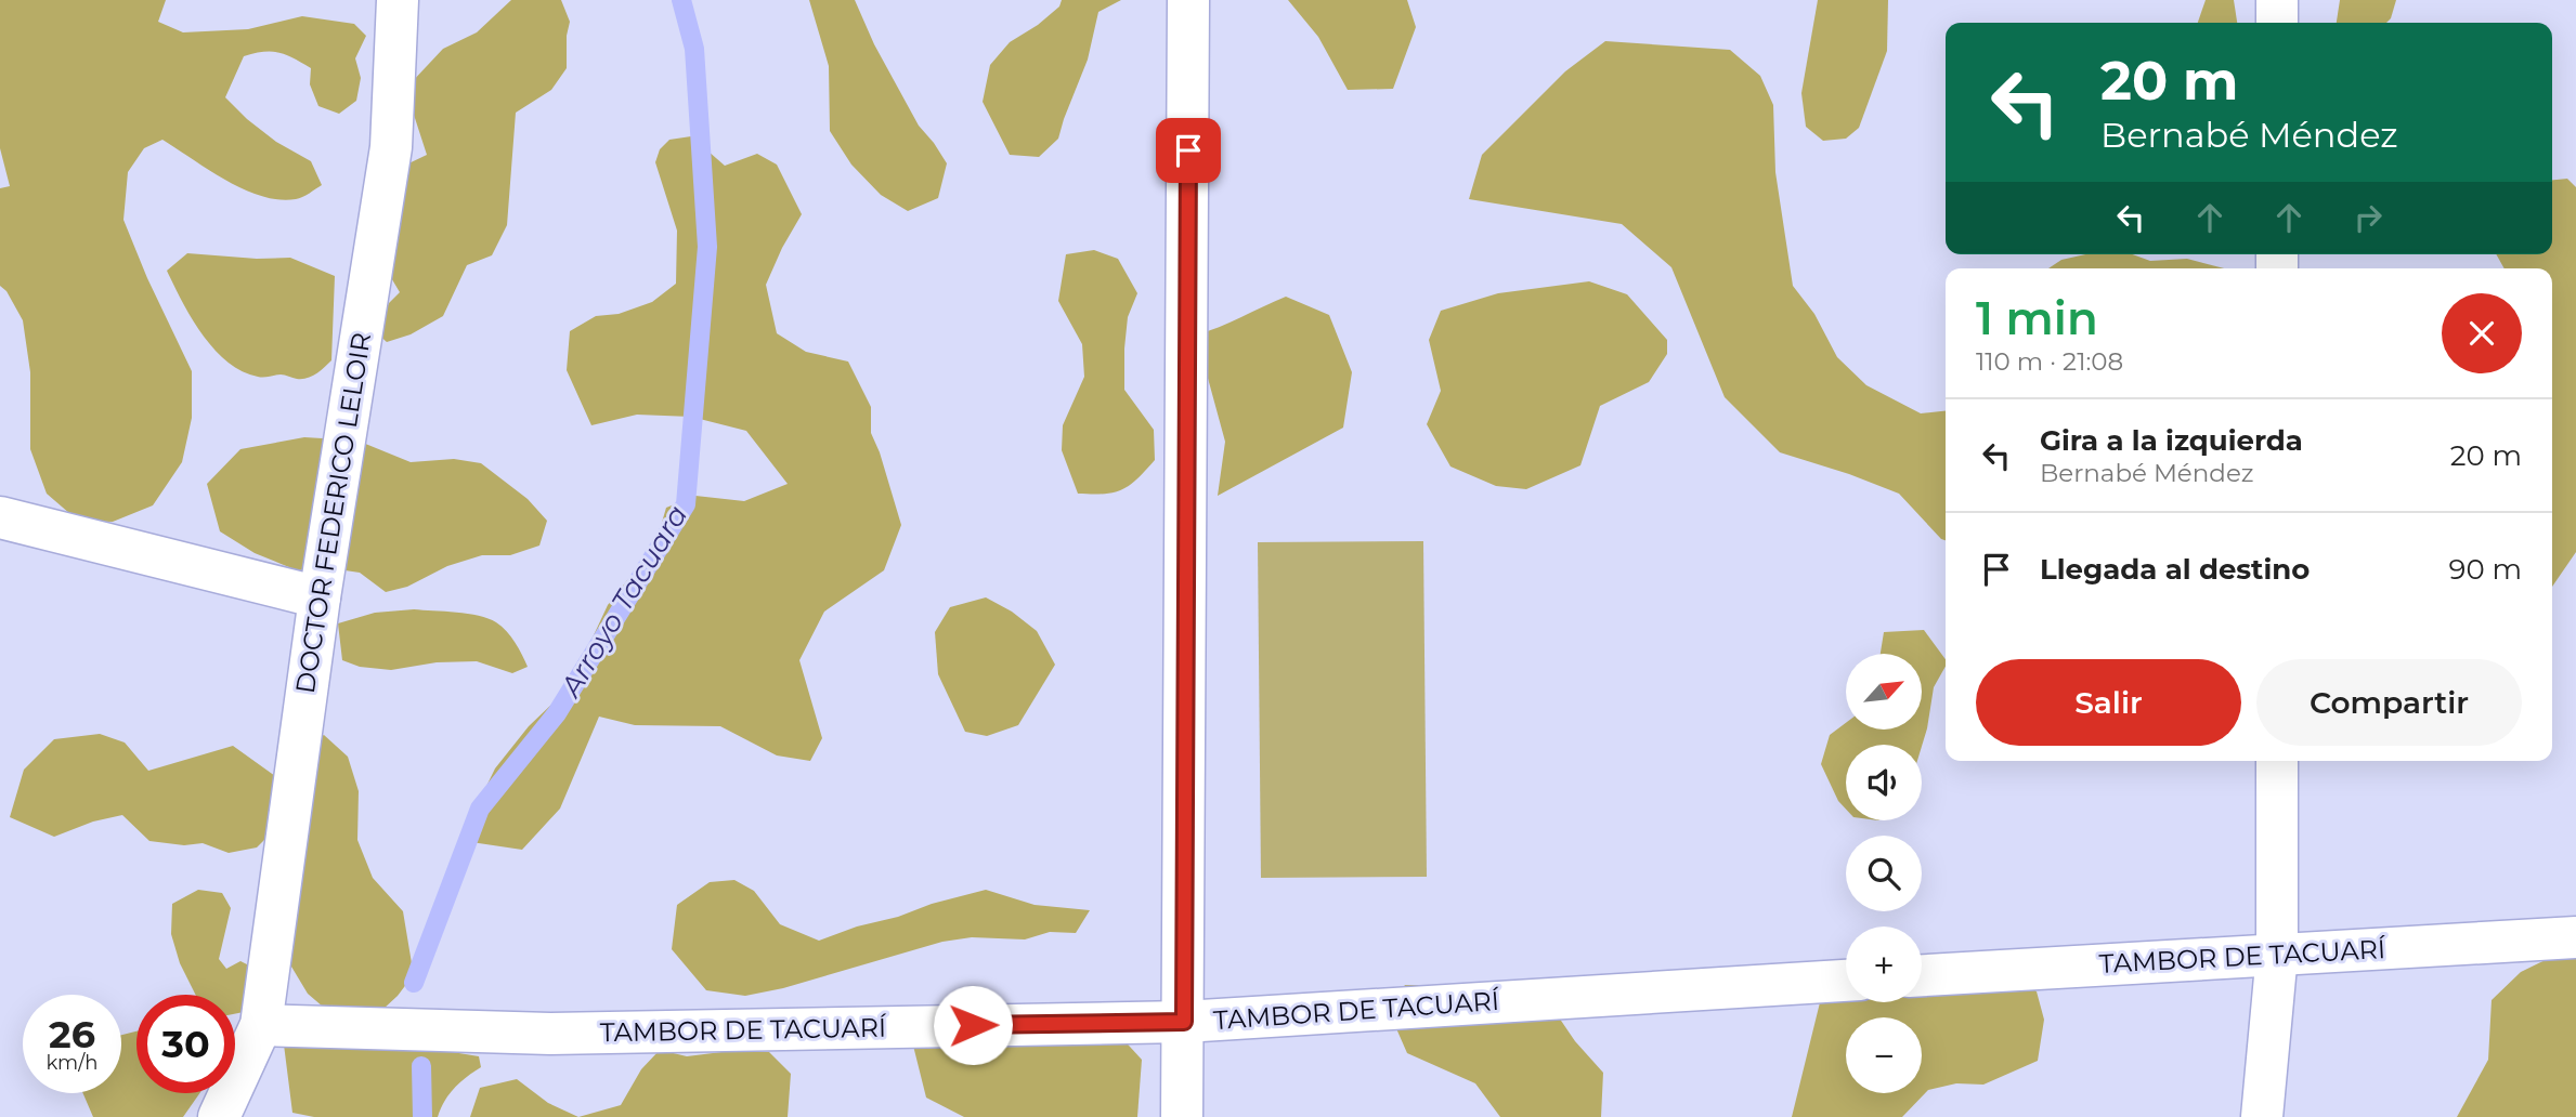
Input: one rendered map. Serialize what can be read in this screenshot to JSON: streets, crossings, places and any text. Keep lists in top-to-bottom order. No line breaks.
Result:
{"streets":{"street":["DOCTOR FEDERICO LELOIR","TAMBOR DE TACUARÍ"]},"crossings":[["DOCTOR FEDERICO LELOIR","TAMBOR DE TACUARÍ"]],"water":["Arroyo Tacuara"],"north":"top right","page":{"turn":["20 m","Bernabé Méndez"],"heading":["1 min","110 m · 21:08"],"list":[{"name":"Gira a la izquierda","note":"Bernabé Méndez","value":"20 m"},{"name":"Llegada al destino","value":"90 m"}],"buttons":["Salir","Compartir"],"map_buttons":["+","−"],"speed":"26 km/h","limit":"30"}}
